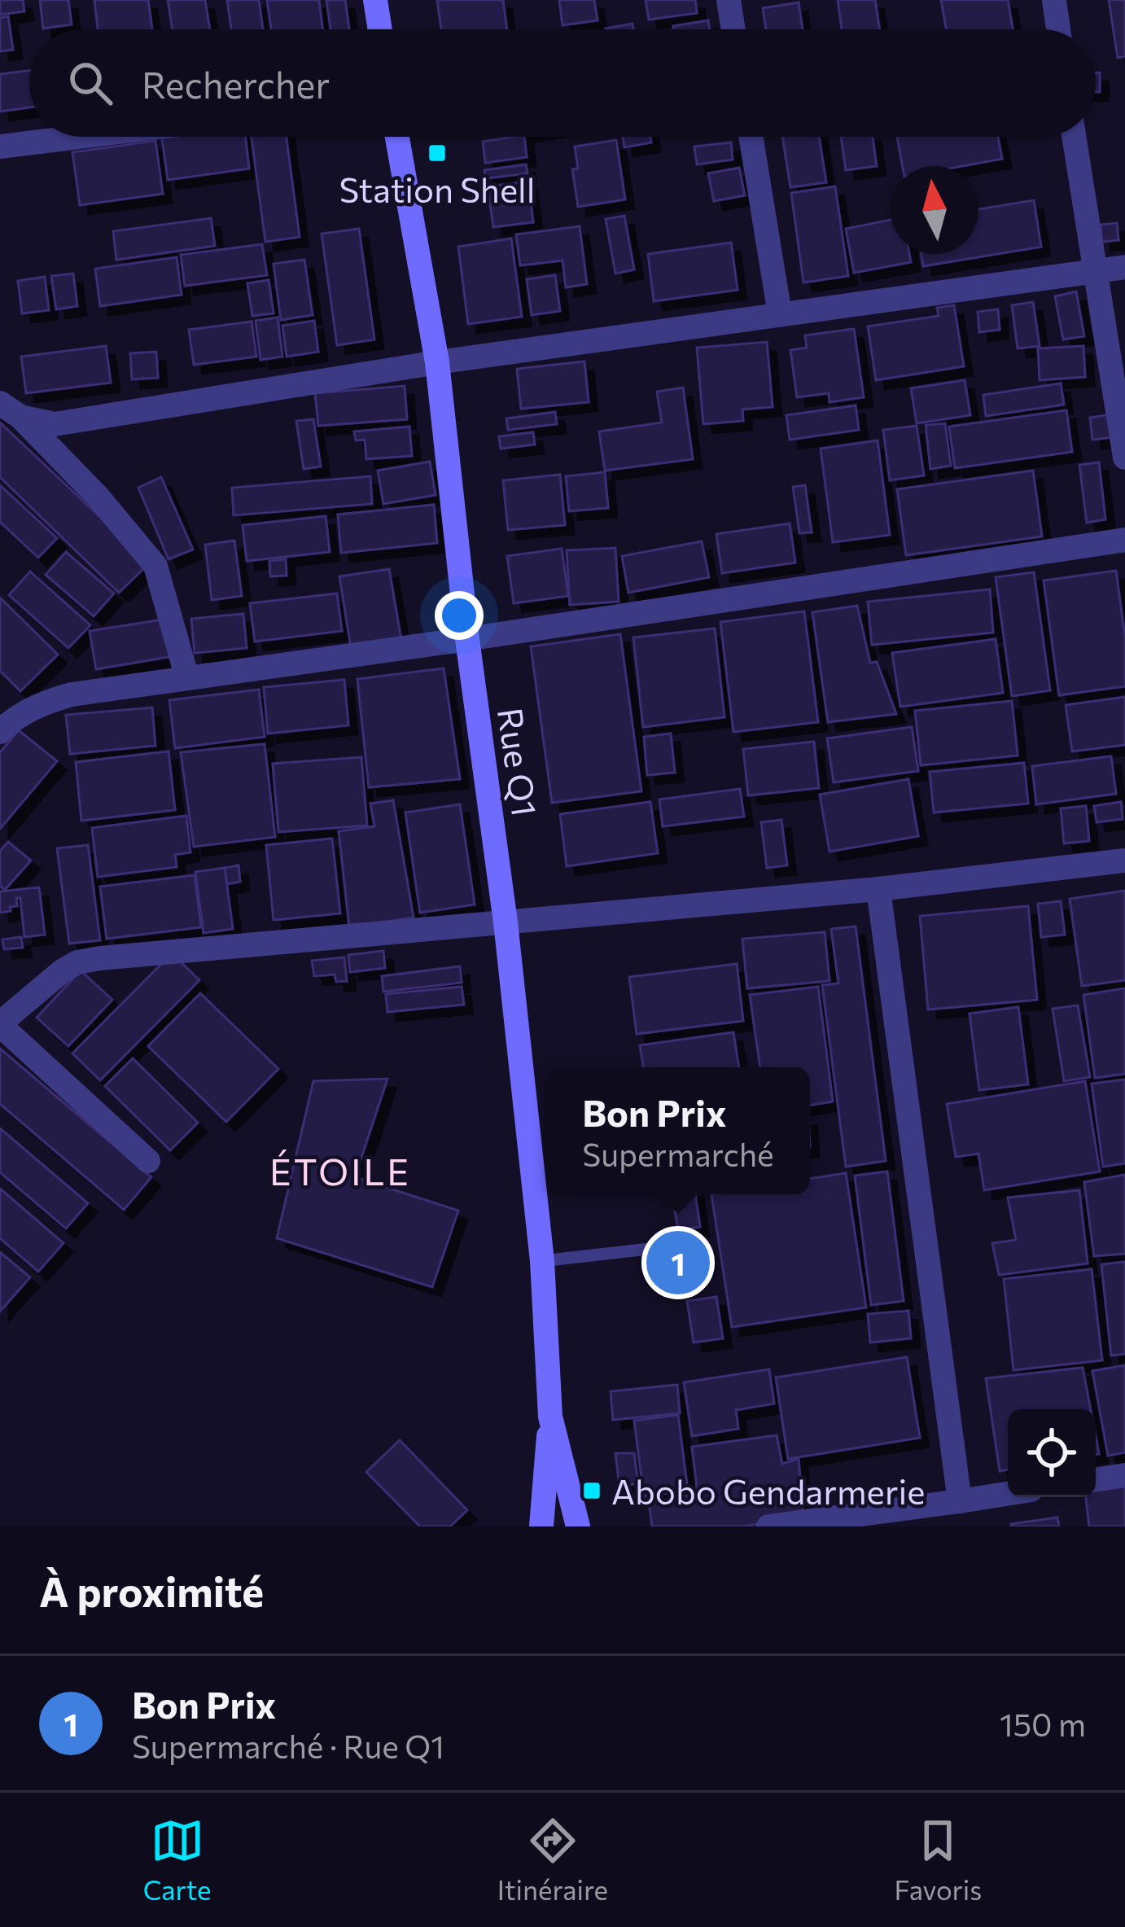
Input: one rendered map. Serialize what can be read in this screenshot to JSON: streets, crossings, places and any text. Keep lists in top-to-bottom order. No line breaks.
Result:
{"streets":{"street":["Rue Q1"]},"districts":["ÉTOILE"],"places":{"transit":["Station Shell","Abobo Gendarmerie"]},"north":"top","page":{"search":"Rechercher","popup":["Bon Prix","Supermarché"],"pins":"1","heading":"À proximité","list":[{"mark":"1","name":"Bon Prix","note":"Supermarché · Rue Q1","value":"150 m"}],"nav":["Carte","Itinéraire","Favoris"]}}
